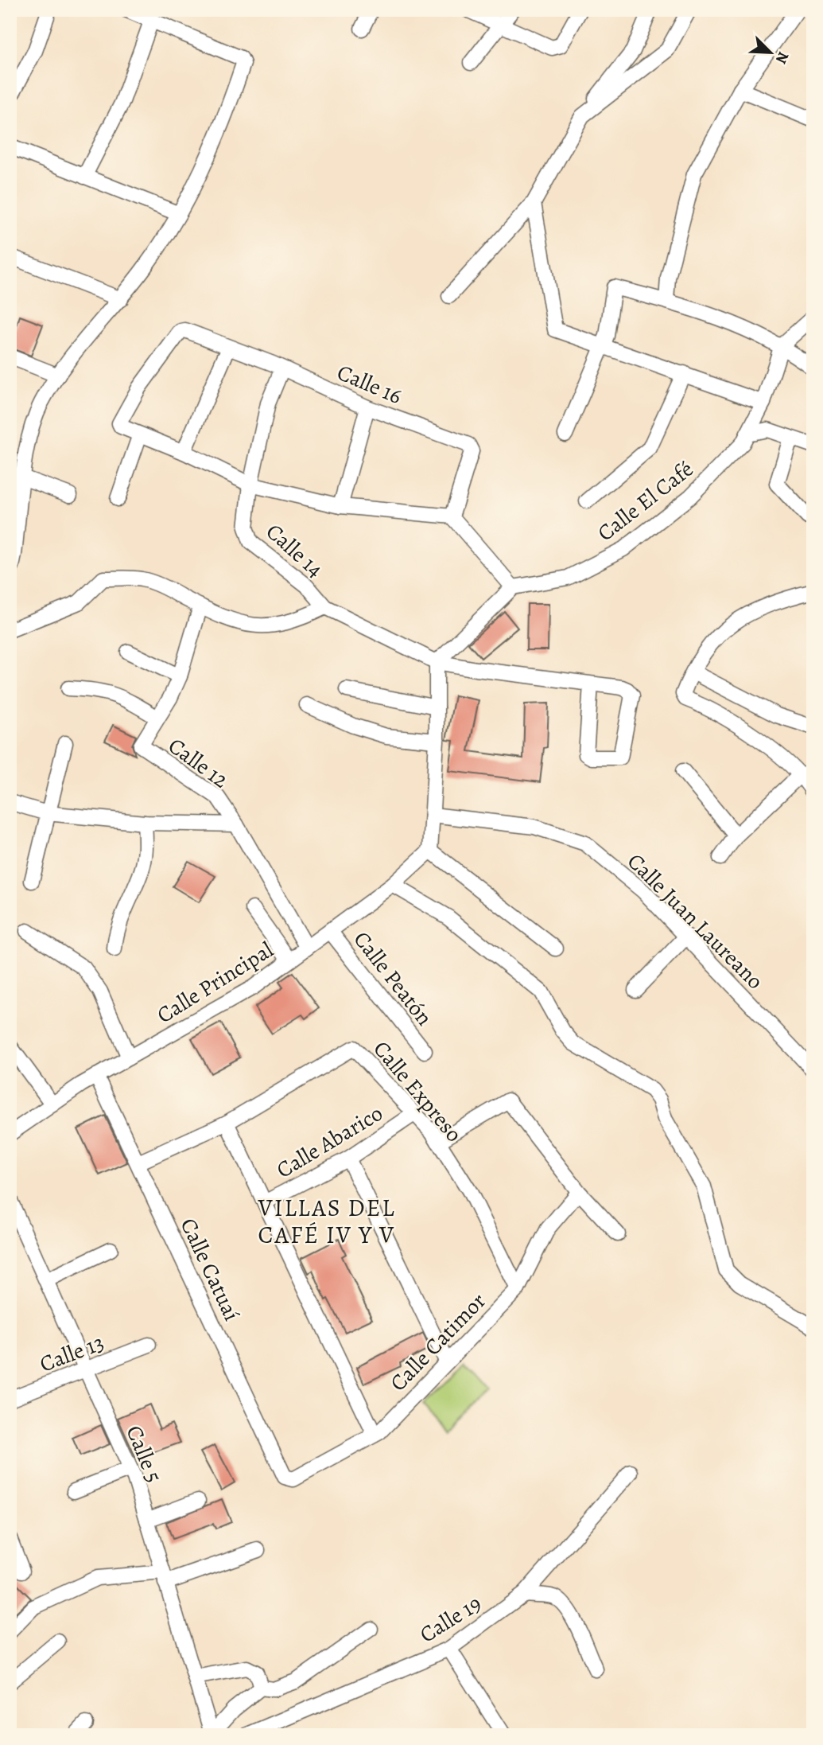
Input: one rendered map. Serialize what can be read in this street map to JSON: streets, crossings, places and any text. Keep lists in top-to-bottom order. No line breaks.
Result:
{"streets":{"street":["Calle 16","Calle El Café","Calle 14","Calle 12","Calle Juan Laureano","Calle Peatón","Calle Principal","Calle Expreso","Calle Abarico","Calle Catuaí","Calle Catimor","Calle 13","Calle 5","Calle 19"]},"crossings":[["Calle 16","Calle 14"],["Calle 12","Calle Principal"],["Calle Peatón","Calle Principal"],["Calle Principal","Calle Catuaí"],["Calle Expreso","Calle Abarico"],["Calle Expreso","Calle Catuaí"],["Calle Expreso","Calle Catimor"],["Calle Catuaí","Calle Catimor"],["Calle 13","Calle 5"]],"districts":["VILLAS DEL CAFÉ IV Y V"],"north":"bottom right"}
